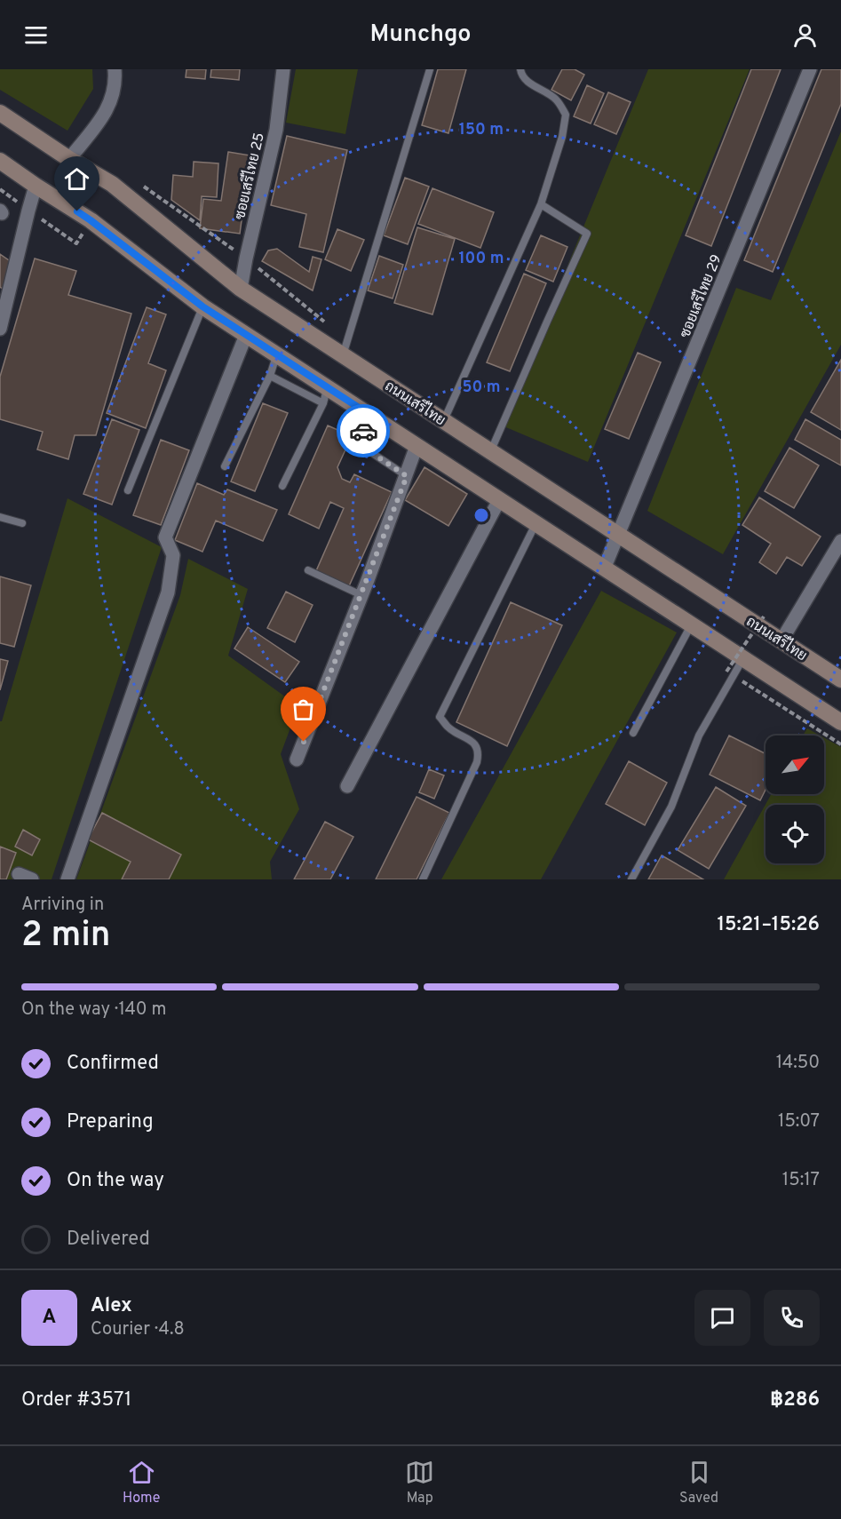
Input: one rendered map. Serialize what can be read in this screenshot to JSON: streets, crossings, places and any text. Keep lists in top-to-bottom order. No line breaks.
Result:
{"streets":{"main road":["ถนนเสรีไทย"],"street":["ซอยเสรีไทย 25","ซอยเสรีไทย 29"]},"crossings":[["ซอยเสรีไทย 25","ถนนเสรีไทย"],["ซอยเสรีไทย 29","ถนนเสรีไทย"]],"north":"top right","page":{"header":"Munchgo","heading":["2 min","Arriving in","15:21–15:26"],"panel":["Alex","Courier · 4.8","Order #3571","฿286"],"bar":"On the way · 140 m","list":[["Confirmed","14:50"],["Preparing","15:07"],["On the way","15:17"],"Delivered"],"round":"A","tabs":["Home","Map","Saved"]},"rings":["150 m","100 m","50 m"]}
